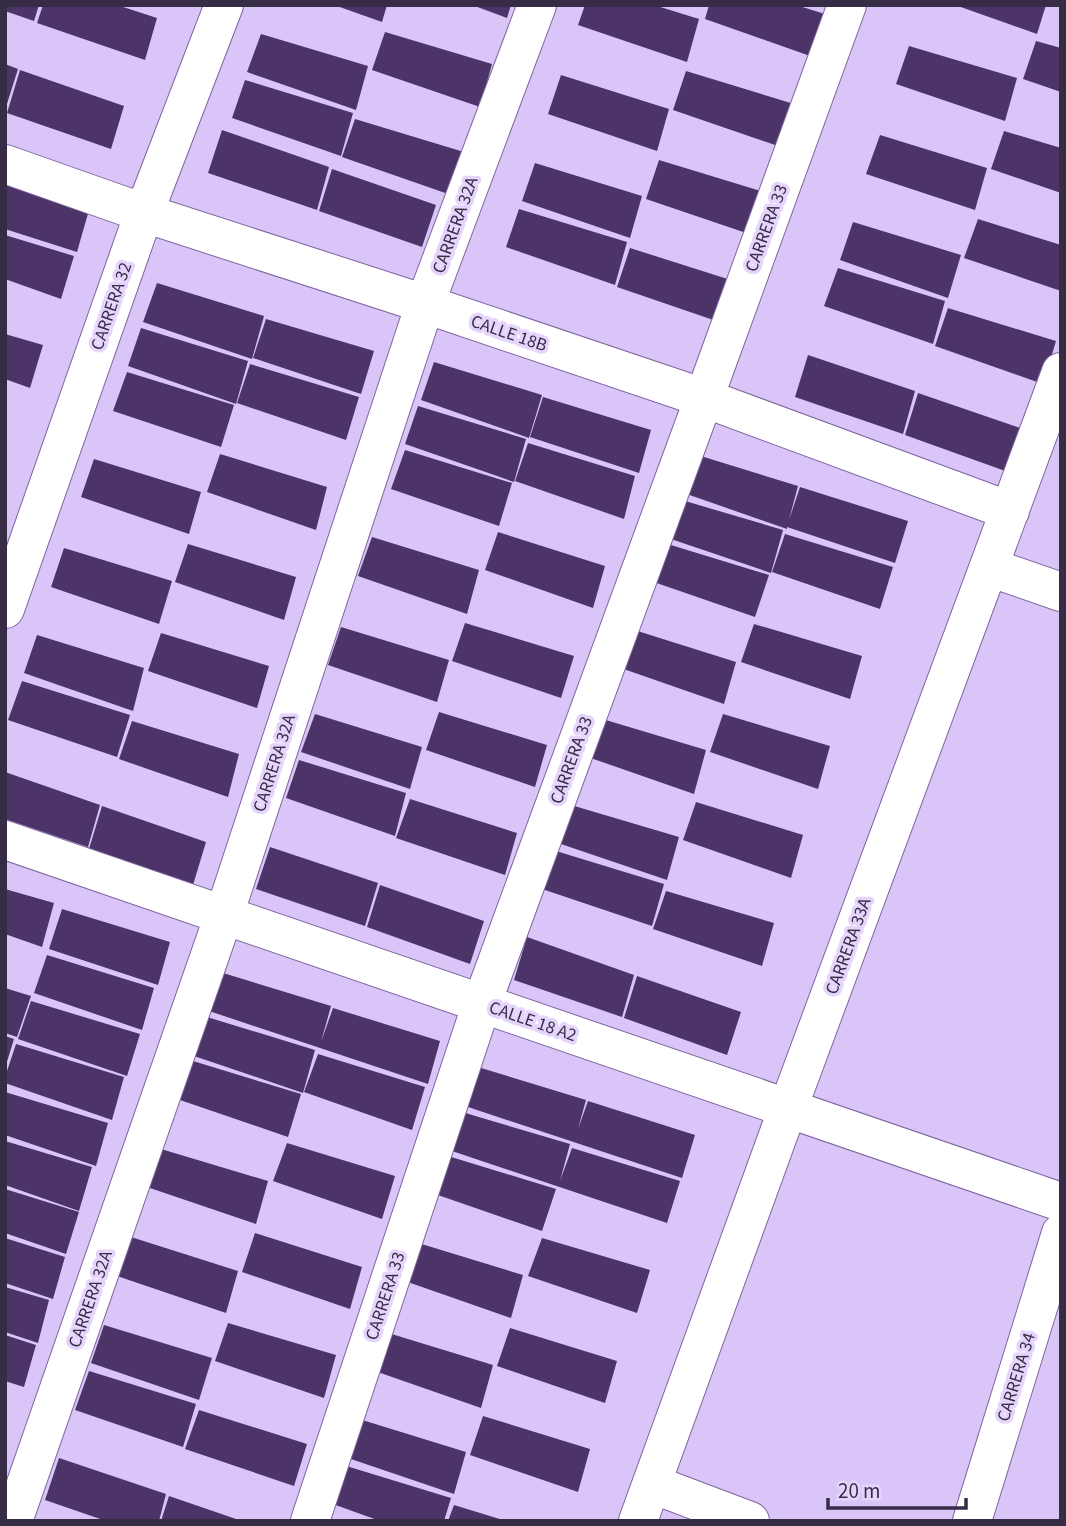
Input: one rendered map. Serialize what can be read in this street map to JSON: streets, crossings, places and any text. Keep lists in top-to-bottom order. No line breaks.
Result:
{"streets":{"street":["CARRERA 32A","CARRERA 33","CARRERA 32","CALLE 18B","CARRERA 33A","CALLE 18 A2","CARRERA 34"]},"crossings":[["CARRERA 32A","CALLE 18B"],["CARRERA 32A","CALLE 18 A2"],["CARRERA 33","CALLE 18B"],["CARRERA 33","CALLE 18 A2"],["CARRERA 32","CALLE 18B"],["CALLE 18B","CARRERA 33A"],["CARRERA 33A","CALLE 18 A2"]],"scale_bar":"20 m"}
